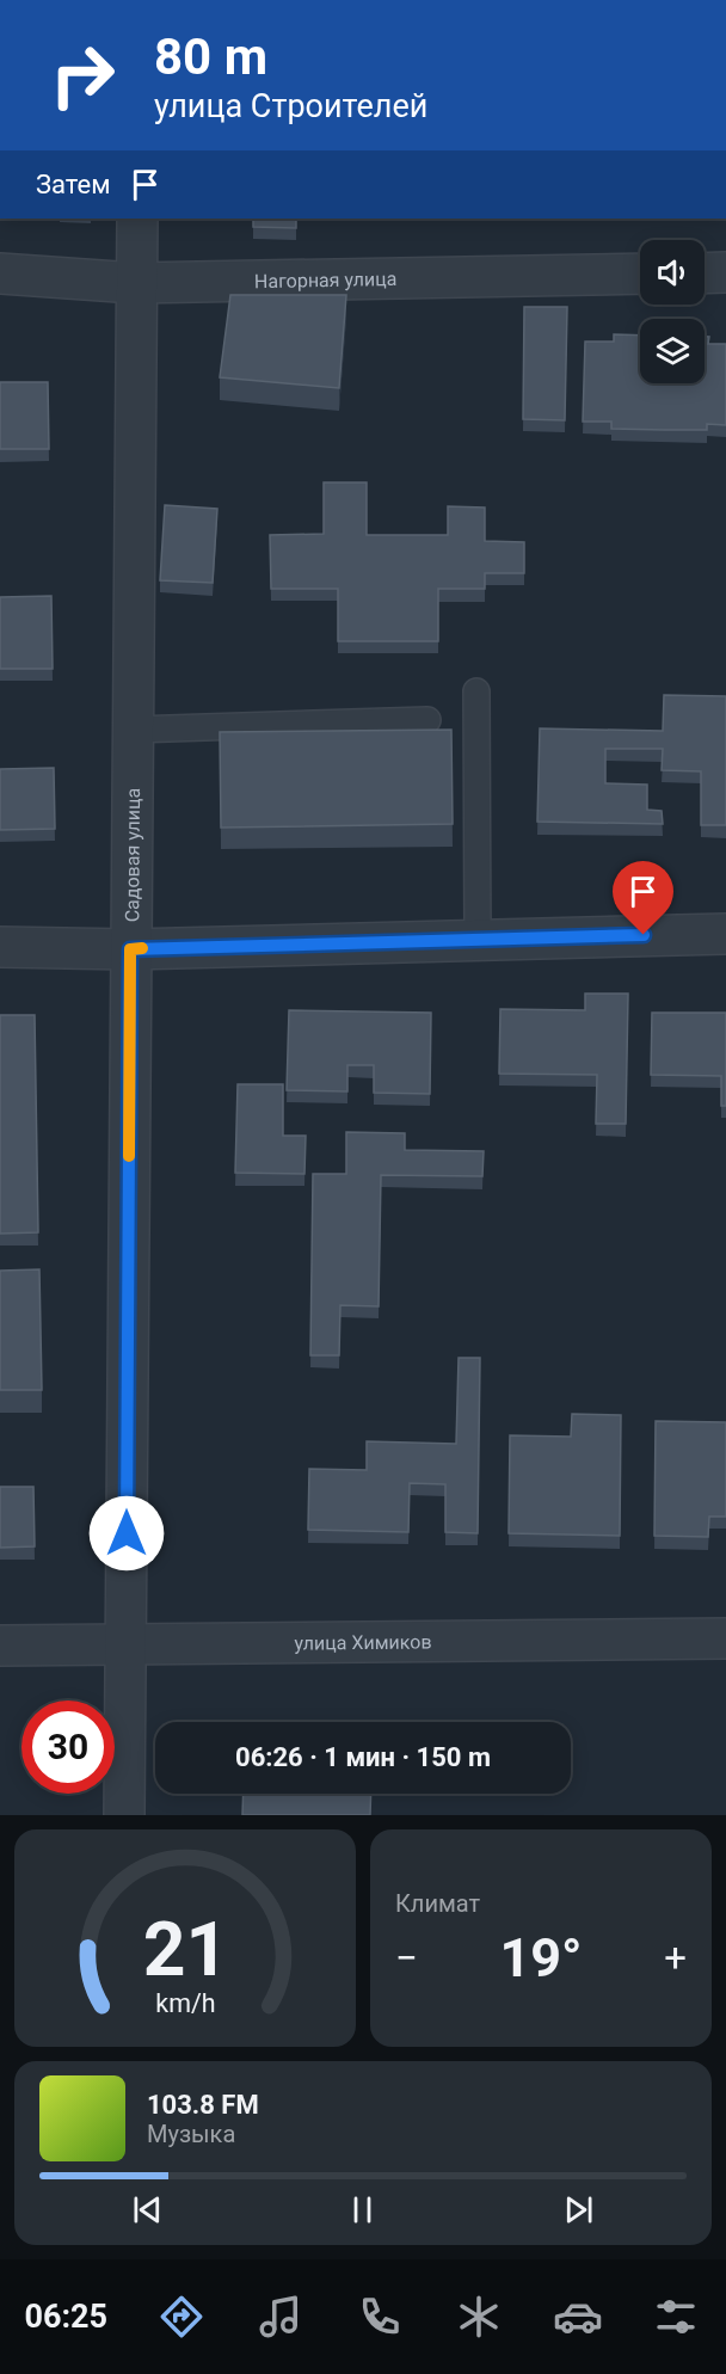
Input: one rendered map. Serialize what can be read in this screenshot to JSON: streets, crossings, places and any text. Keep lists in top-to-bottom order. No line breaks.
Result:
{"streets":{"street":["Нагорная улица","Садовая улица","улица Химиков"]},"crossings":[["Нагорная улица","Садовая улица"],["Садовая улица","улица Химиков"]],"page":{"turn":["80 m","улица Строителей"],"then":"Затем","limit":"30","trip":"06:26 · 1 мин · 150 m","tile":"Климат","heat":["−","19°","+"],"song":["103.8 FM","Музыка"],"tabs":"06:25","gauge":["21","km/h"]}}
